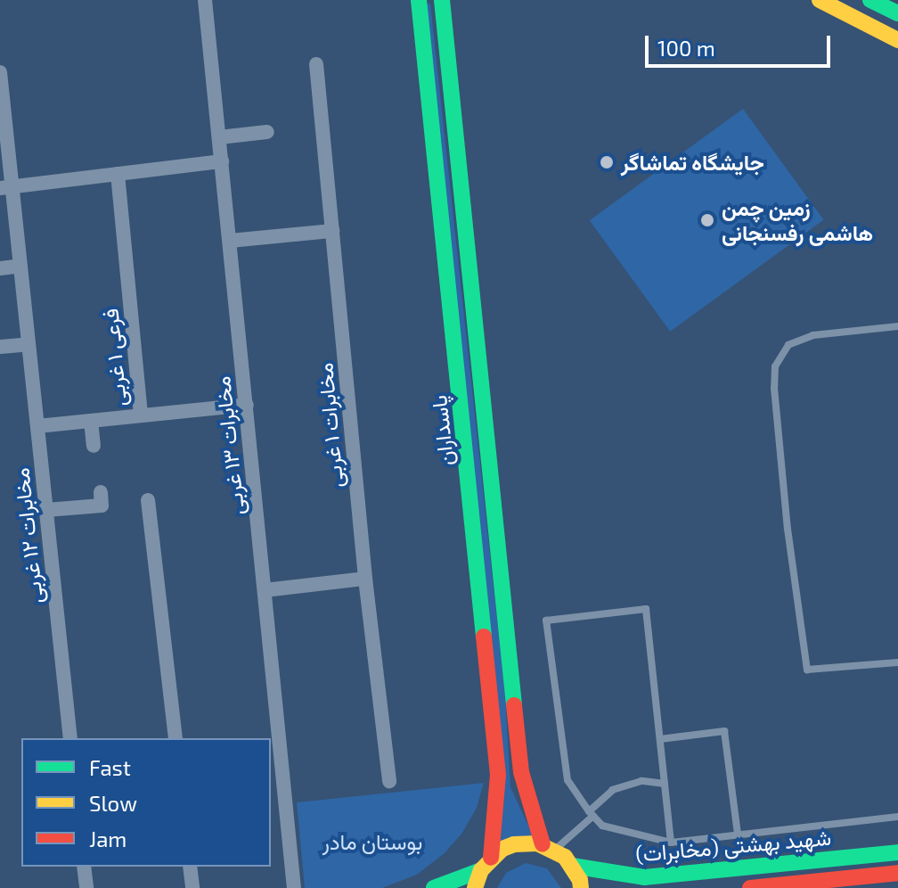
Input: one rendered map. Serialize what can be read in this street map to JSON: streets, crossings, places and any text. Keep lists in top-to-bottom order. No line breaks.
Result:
{"streets":{"main road":["پاسداران","شهید بهشتی (مخابرات)"],"street":["فرعی ۱ غربی","مخابرات ۱ غربی","مخابرات ۱۳ غربی","مخابرات ۱۲ غربی"]},"parks":["بوستان مادر"],"places":["جایشگاه تماشاگر","زمین چمن هاشمی رفسنجانی"],"legend":["Fast","Slow","Jam"],"scale_bar":"100 m"}
